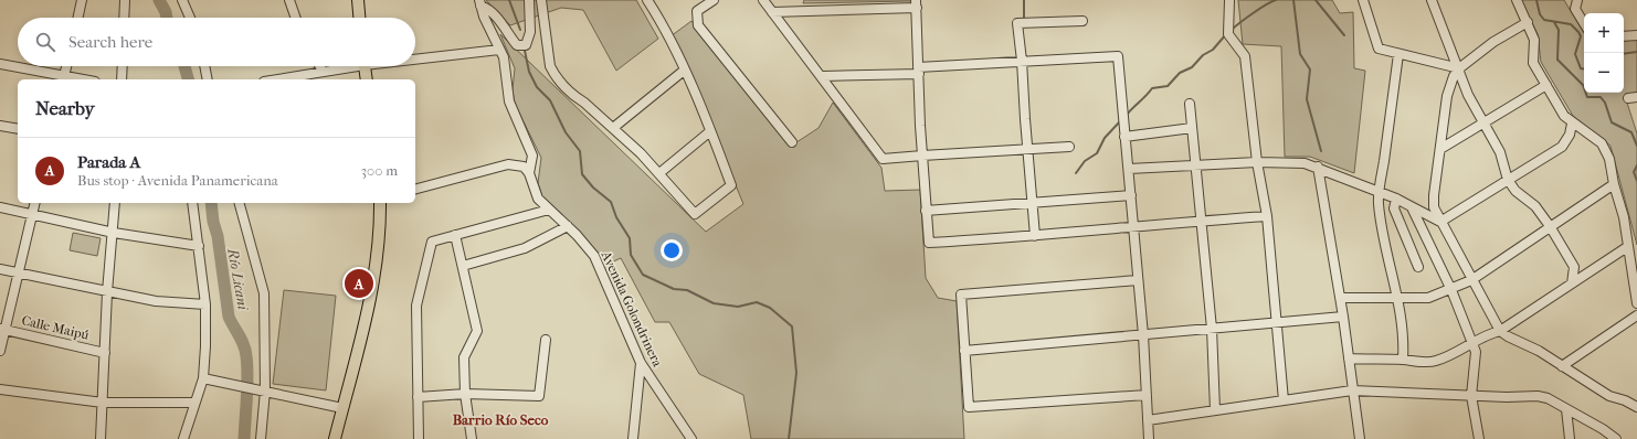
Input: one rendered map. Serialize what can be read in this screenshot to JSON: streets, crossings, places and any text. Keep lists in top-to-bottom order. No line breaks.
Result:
{"streets":{"street":["Avenida Golondrinera","Calle Maipú"]},"districts":["Barrio Río Seco"],"water":["Río Licani"],"page":{"map_buttons":["+","−"],"search":"Search here","heading":"Nearby","list":[{"mark":"A","name":"Parada A","note":"Bus stop · Avenida Panamericana","value":"300 m"}],"pins":"A"}}
